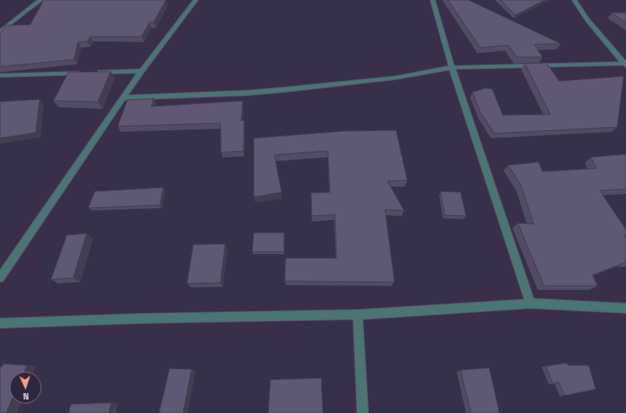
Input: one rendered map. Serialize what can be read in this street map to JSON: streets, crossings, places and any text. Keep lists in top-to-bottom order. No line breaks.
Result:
{"north":"bottom"}
